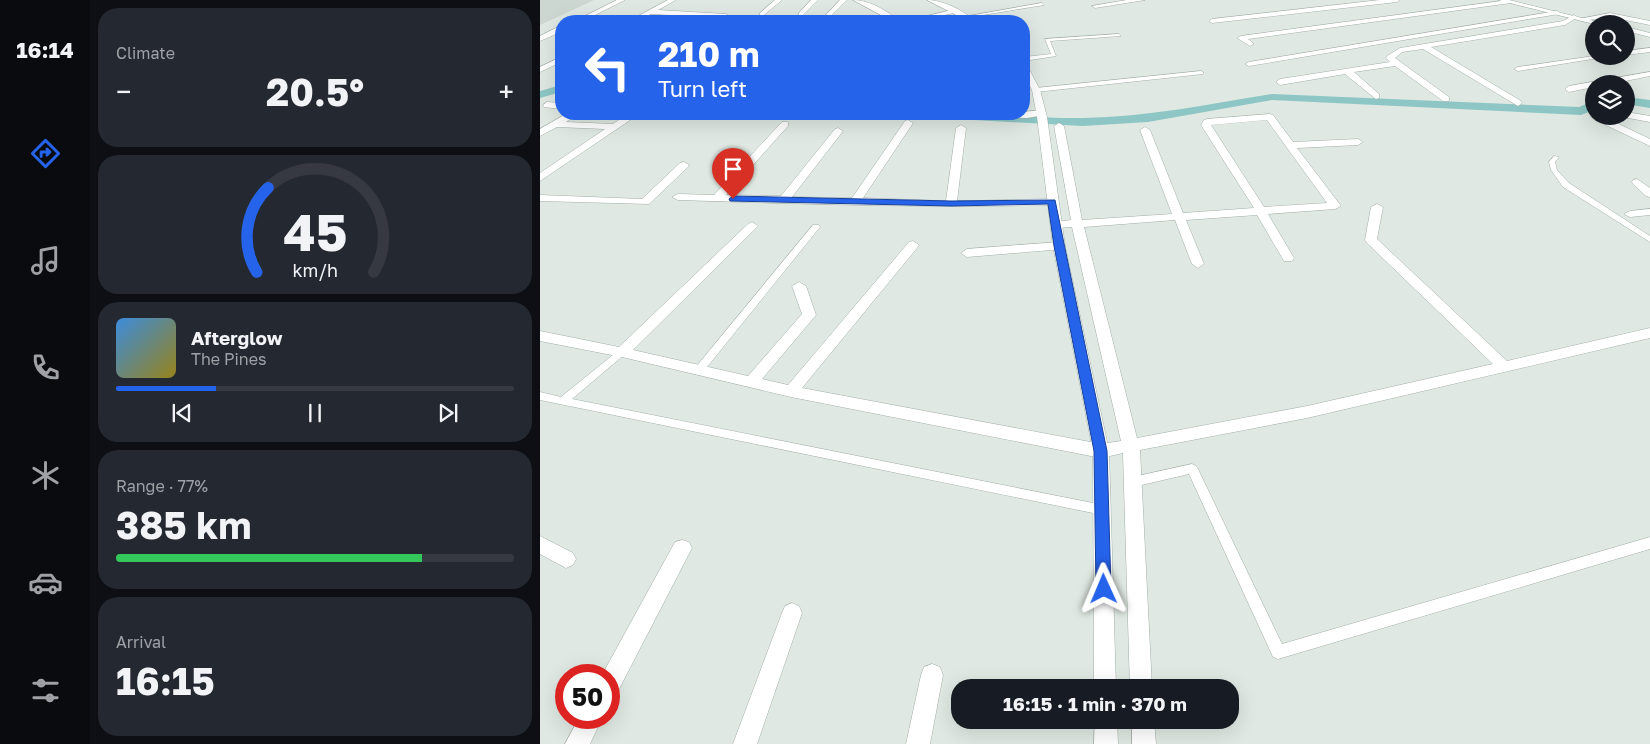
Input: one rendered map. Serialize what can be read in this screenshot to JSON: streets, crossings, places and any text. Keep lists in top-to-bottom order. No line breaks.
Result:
{"page":{"tabs":"16:14","tile":["Climate",["Range · 77%","385 km"],["Arrival","16:15"]],"turn":["210 m","Turn left"],"heat":["−","20.5°","+"],"song":["Afterglow","The Pines"],"limit":"50","trip":"16:15 · 1 min · 370 m","gauge":["45","km/h"]}}
